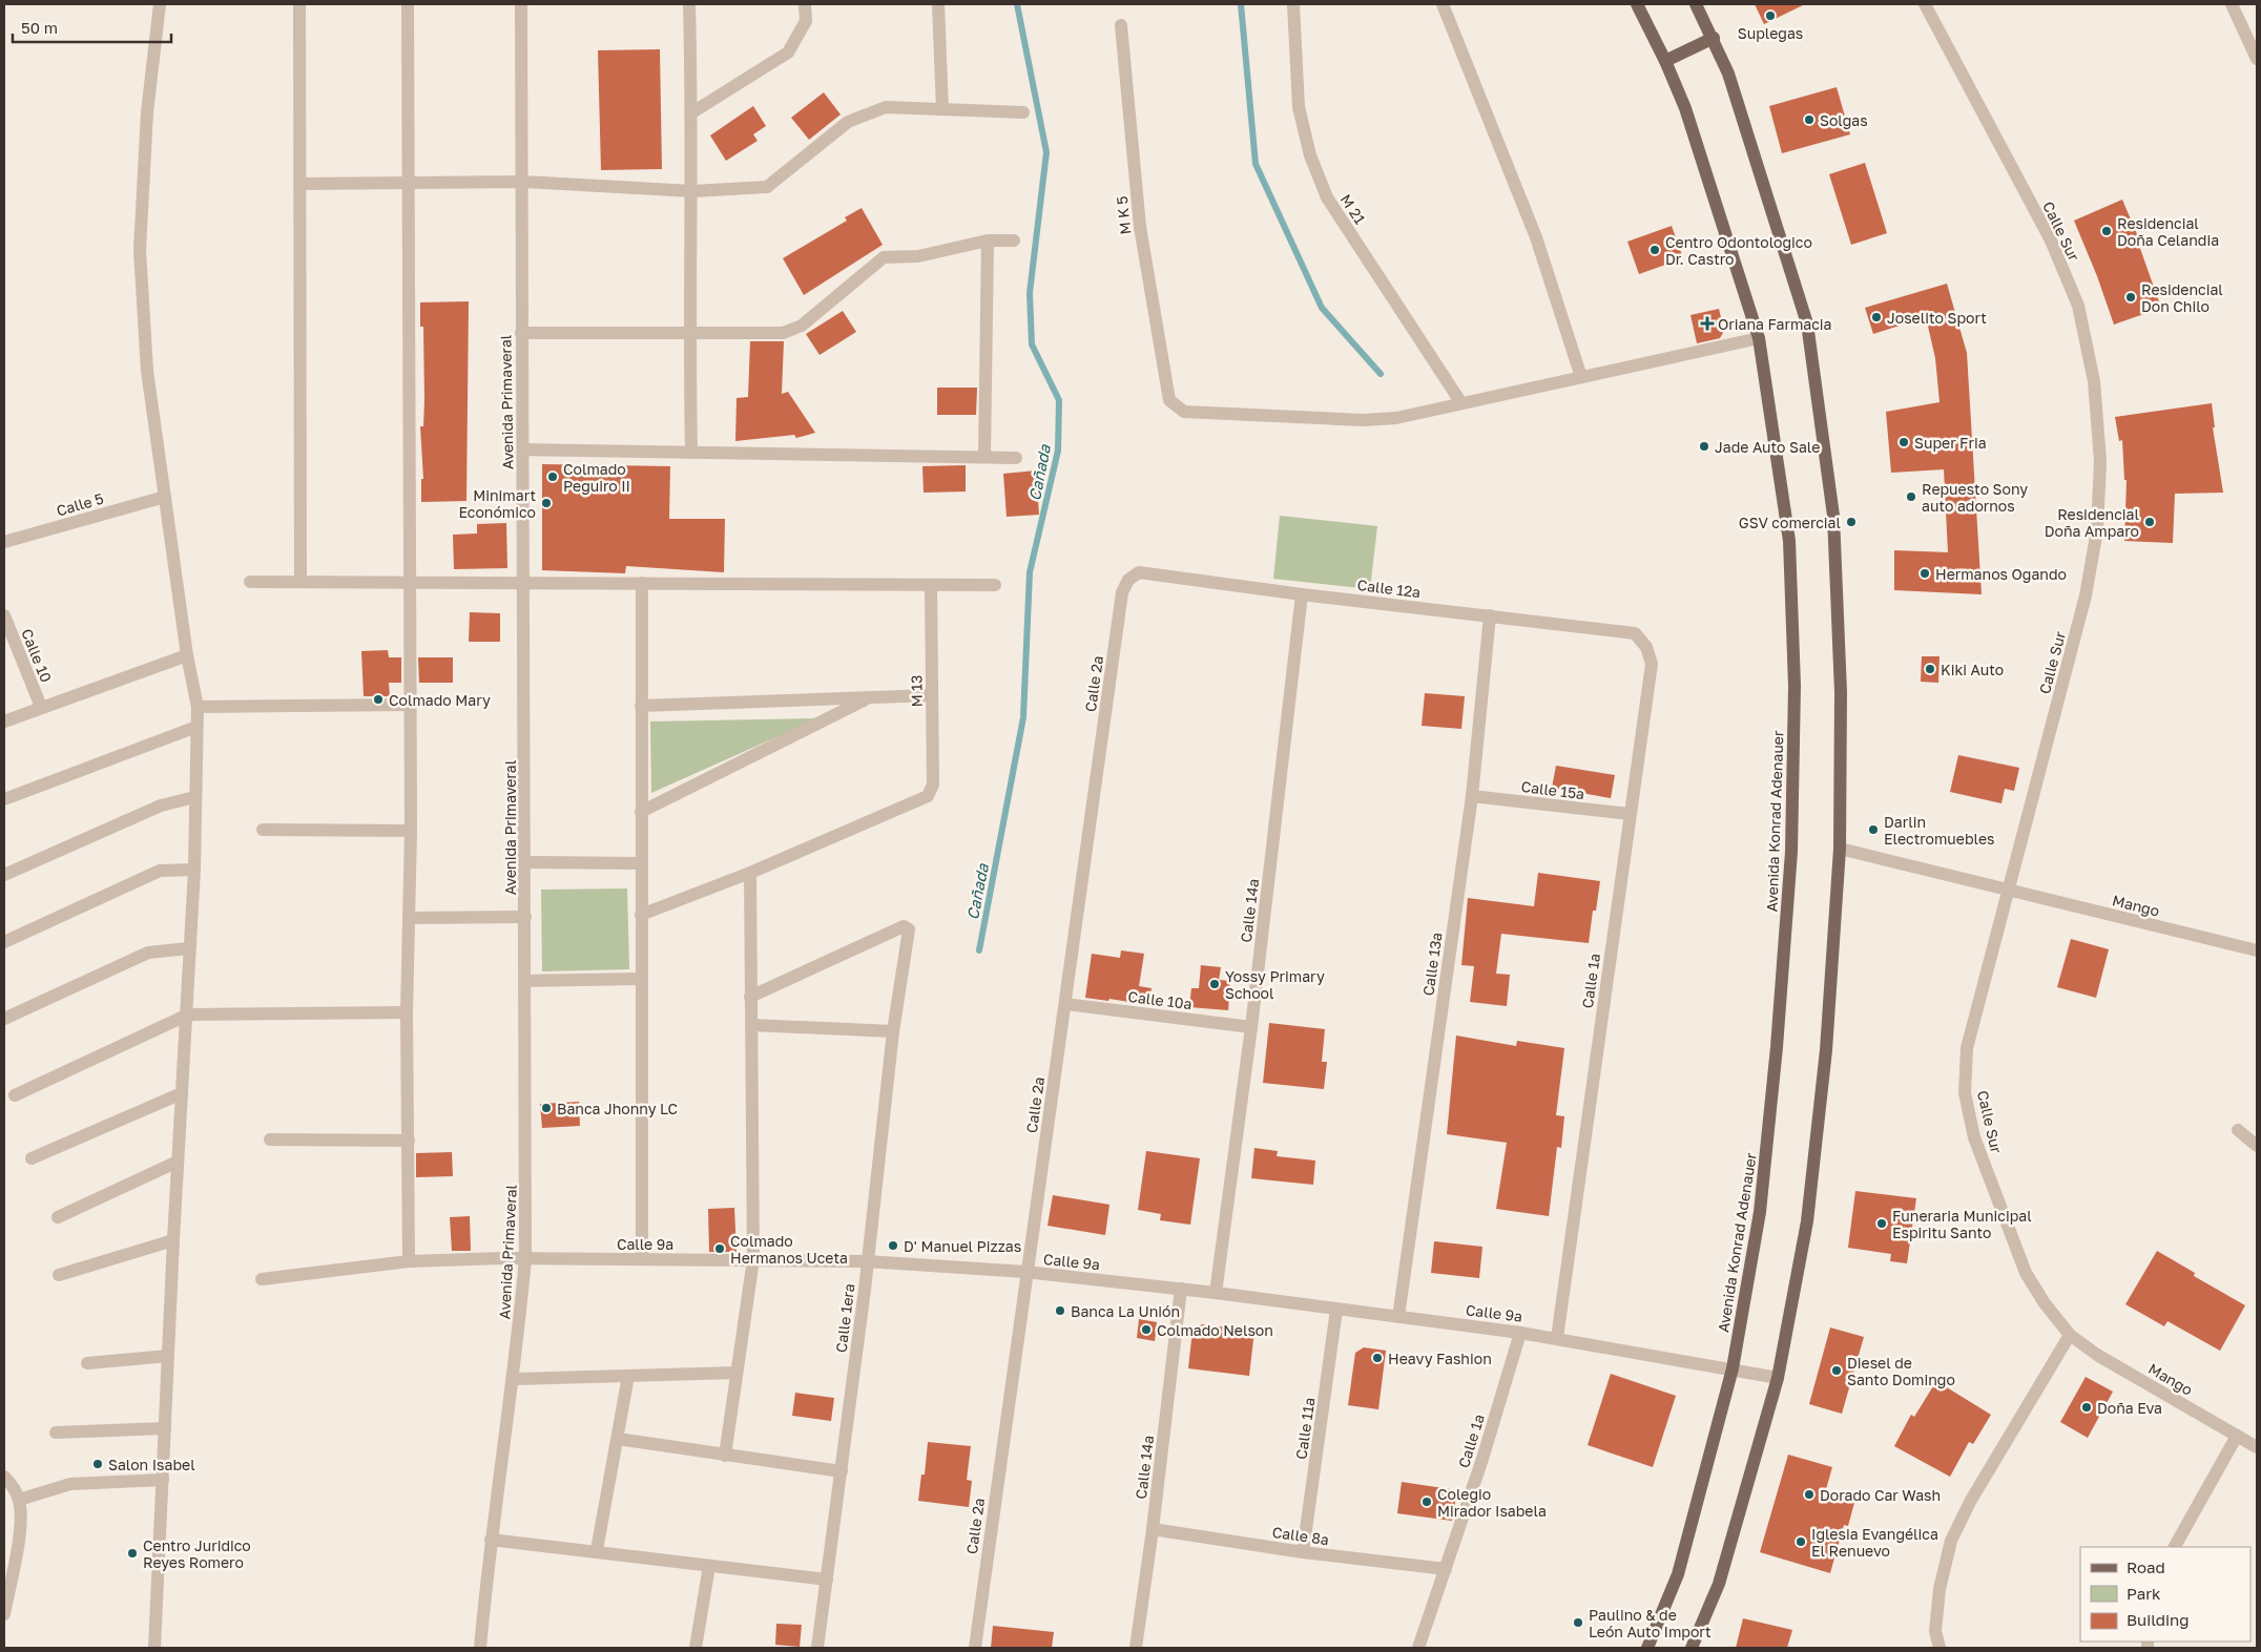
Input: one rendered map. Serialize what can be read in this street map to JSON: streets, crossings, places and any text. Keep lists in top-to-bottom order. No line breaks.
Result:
{"streets":{"main road":["Avenida Konrad Adenauer"],"street":["M 21","M K 5","Calle Sur","Avenida Primaveral","Calle 5","Calle 12a","Calle 10","Calle 2a","M 13","Calle 15a","Mango","Calle 14a","Calle 13a","Calle 1a","Calle 10a","Calle 9a","Calle 1era","Calle 11a","Calle 8a"]},"crossings":[["M 21","M K 5"],["Calle Sur","Mango"],["Avenida Primaveral","Calle 9a"],["Calle 12a","Calle 2a"],["Calle 12a","Calle 14a"],["Calle 12a","Calle 13a"],["Calle 12a","Calle 1a"],["Calle 2a","Calle 10a"],["Calle 2a","Calle 9a"],["Calle 15a","Calle 13a"],["Calle 15a","Calle 1a"],["Avenida Konrad Adenauer","Calle 9a"],["Calle 14a","Calle 10a"],["Calle 14a","Calle 9a"],["Calle 14a","Calle 8a"],["Calle 13a","Calle 9a"],["Calle 1a","Calle 9a"],["Calle 1a","Calle 8a"],["Calle 9a","Calle 1era"],["Calle 9a","Calle 11a"],["Calle 11a","Calle 8a"]],"water":["Cañada"],"places":{"other":["Suplegas","Solgas","Residencial Doña Celandia","Centro Odontologico Dr. Castro","Residencial Don Chilo","Joselito Sport","Super Fria","Jade Auto Sale","Colmado Peguiro II","Repuesto Sony auto adornos","Minimart Económico","GSV comercial","Residencial Doña Amparo","Hermanos Ogando","Kiki Auto","Colmado Mary","Darlin Electromuebles","Yossy Primary School","Banca Jhonny LC","Funeraria Municipal Espiritu Santo","D' Manuel Pizzas","Colmado Hermanos Uceta","Banca La Unión","Colmado Nelson","Heavy Fashion","Diesel de Santo Domingo","Doña Eva","Salon Isabel","Dorado Car Wash","Colegio Mirador Isabela","Iglesia Evangélica El Renuevo","Centro Juridico Reyes Romero","Paulino & de León Auto Import"],"health":["Oriana Farmacia"]},"legend":["Road","Park","Building"],"scale_bar":"50 m"}
